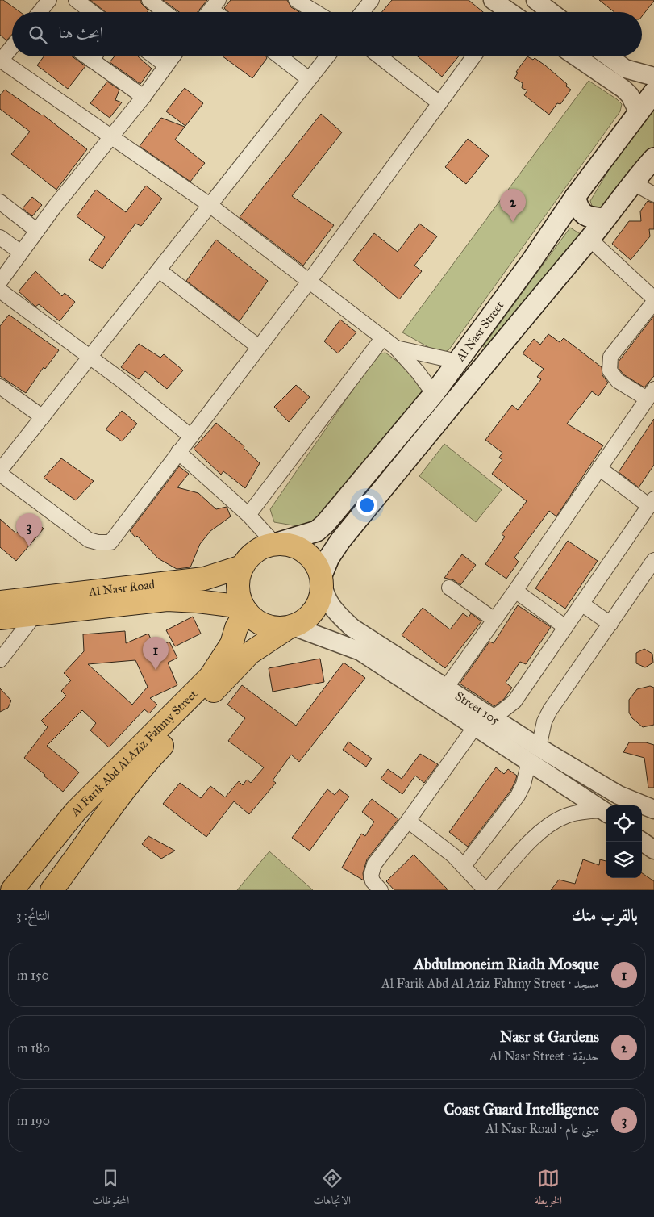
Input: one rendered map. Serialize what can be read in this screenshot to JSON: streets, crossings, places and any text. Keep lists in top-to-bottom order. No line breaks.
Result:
{"streets":{"main road":["Al Nasr Street","Al Nasr Road","Al Farik Abd Al Aziz Fahmy Street"],"street":["Street 105"]},"crossings":[["Al Nasr Street","Al Nasr Road"],["Al Nasr Street","Street 105"],["Al Nasr Street","Al Farik Abd Al Aziz Fahmy Street"],["Al Nasr Road","Street 105"],["Al Nasr Road","Al Farik Abd Al Aziz Fahmy Street"],["Street 105","Al Farik Abd Al Aziz Fahmy Street"]],"page":{"search":"ابحث هنا","pins":["2","3","1"],"heading":["بالقرب منك","النتائج: 3"],"list":[{"mark":"1","name":"Abdulmoneim Riadh Mosque","note":"مسجد · Al Farik Abd Al Aziz Fahmy Street","value":"150 m"},{"mark":"2","name":"Nasr st Gardens","note":"حديقة · Al Nasr Street","value":"180 m"},{"mark":"3","name":"Coast Guard Intelligence","note":"مبنى عام · Al Nasr Road","value":"190 m"}],"nav":["الخريطة","الاتجاهات","المحفوظات"]}}
